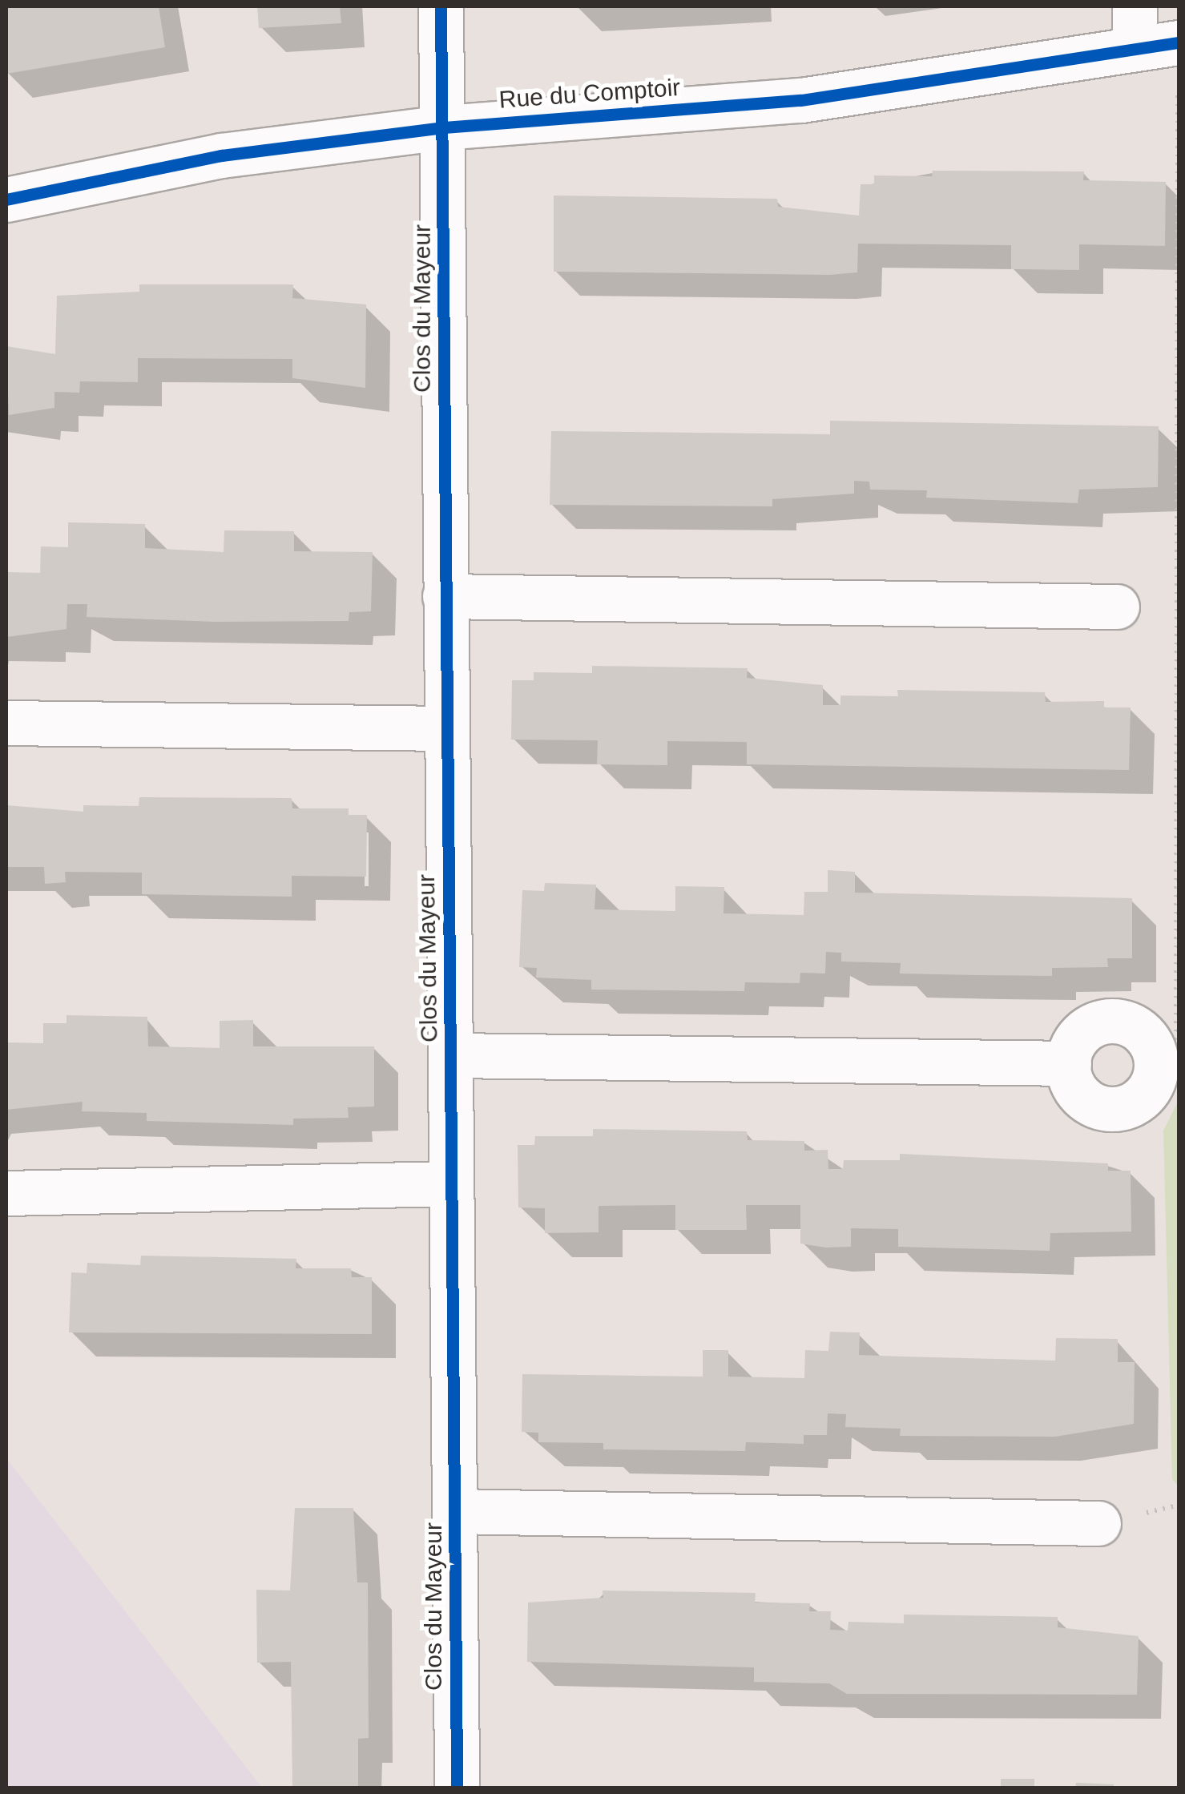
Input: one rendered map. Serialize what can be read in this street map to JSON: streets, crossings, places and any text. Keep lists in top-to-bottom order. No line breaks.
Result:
{"streets":{"street":["Rue du Comptoir","Clos du Mayeur"]},"crossings":[["Rue du Comptoir","Clos du Mayeur"]]}
